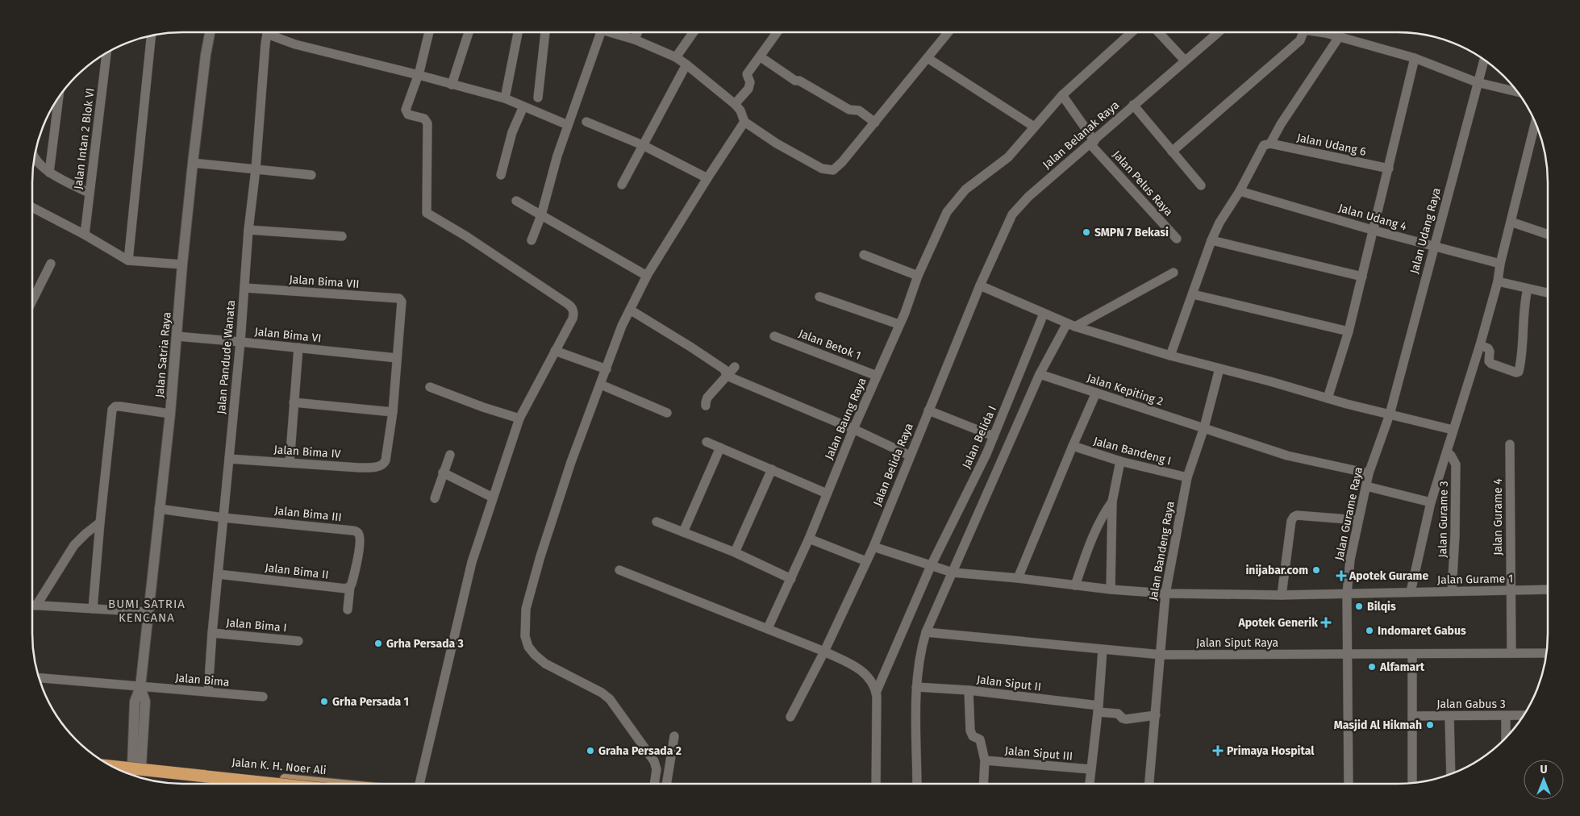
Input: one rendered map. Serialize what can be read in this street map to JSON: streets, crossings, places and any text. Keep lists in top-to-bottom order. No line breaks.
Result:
{"streets":{"main road":["Jalan K. H. Noer Ali"],"street":["Jalan Belanak Raya","Jalan Intan 2 Blok VI","Jalan Udang 6","Jalan Pelus Raya","Jalan Udang 4","Jalan Udang Raya","Jalan Bima VII","Jalan Bima VI","Jalan Betok 1","Jalan Satria Raya","Jalan Pandude Wanata","Jalan Kepiting 2","Jalan Baung Raya","Jalan Belida I","Jalan Bandeng I","Jalan Bima IV","Jalan Belida Raya","Jalan Bima III","Jalan Gurame Raya","Jalan Gurame 4","Jalan Gurame 3","Jalan Bandeng Raya","Jalan Bima II","Jalan Gurame 1","Jalan Bima I","Jalan Siput Raya","Jalan Bima","Jalan Siput II","Jalan Gabus 3","Jalan Siput III"]},"crossings":[["Jalan Belanak Raya","Jalan Pelus Raya"],["Jalan Belanak Raya","Jalan Belida Raya"],["Jalan Pelus Raya","Jalan Baung Raya"],["Jalan Udang 4","Jalan Udang Raya"],["Jalan Udang Raya","Jalan Gurame Raya"],["Jalan Bima VII","Jalan Bima VI"],["Jalan Bima VII","Jalan Pandude Wanata"],["Jalan Bima VI","Jalan Satria Raya"],["Jalan Bima VI","Jalan Pandude Wanata"],["Jalan Betok 1","Jalan Baung Raya"],["Jalan Satria Raya","Jalan Bima III"],["Jalan Satria Raya","Jalan Bima"],["Jalan Satria Raya","Jalan K. H. Noer Ali"],["Jalan Pandude Wanata","Jalan Bima IV"],["Jalan Pandude Wanata","Jalan Bima III"],["Jalan Pandude Wanata","Jalan Bima II"],["Jalan Pandude Wanata","Jalan Bima I"],["Jalan Pandude Wanata","Jalan Bima"],["Jalan Kepiting 2","Jalan Gurame Raya"],["Jalan Kepiting 2","Jalan Bandeng Raya"],["Jalan Belida I","Jalan Gurame 1"],["Jalan Bandeng I","Jalan Bandeng Raya"],["Jalan Belida Raya","Jalan Gurame 1"],["Jalan Bima III","Jalan Bima II"],["Jalan Gurame Raya","Jalan Gurame 1"],["Jalan Gurame Raya","Jalan Siput Raya"],["Jalan Gurame 4","Jalan Gurame 1"],["Jalan Gurame 4","Jalan Siput Raya"],["Jalan Gurame 3","Jalan Gurame 1"],["Jalan Bandeng Raya","Jalan Gurame 1"],["Jalan Bandeng Raya","Jalan Siput Raya"],["Jalan Bandeng Raya","Jalan Siput II"]],"districts":["BUMI SATRIA KENCANA"],"places":{"other":["SMPN 7 Bekasi","inijabar.com","Bilqis","Indomaret Gabus","Grha Persada 3","Alfamart","Grha Persada 1","Masjid Al Hikmah","Graha Persada 2"],"health":["Apotek Gurame","Apotek Generik","Primaya Hospital"]},"north":"top"}
